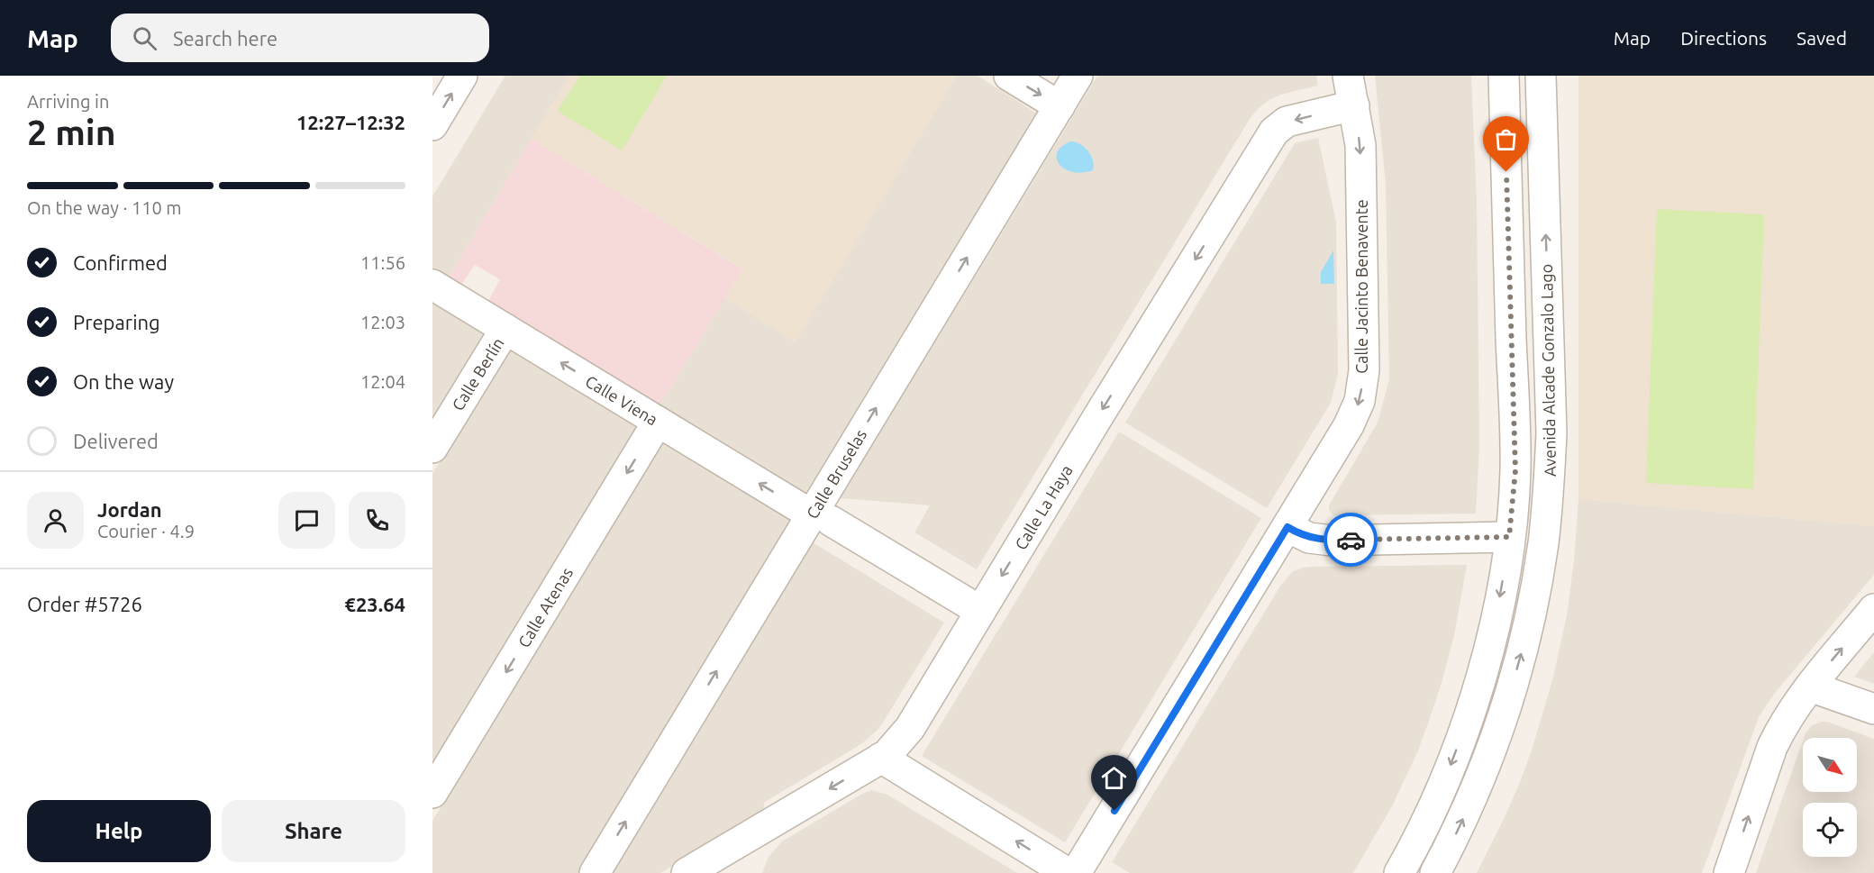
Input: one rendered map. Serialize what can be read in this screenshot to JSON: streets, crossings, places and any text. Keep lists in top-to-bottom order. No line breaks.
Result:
{"streets":{"street":["Calle Jacinto Benavente","Avenida Alcade Gonzalo Lago","Calle Berlín","Calle Viena","Calle Bruselas","Calle La Haya","Calle Atenas"]},"crossings":[["Calle Jacinto Benavente","Calle La Haya"],["Calle Berlín","Calle Viena"],["Calle Viena","Calle Bruselas"],["Calle Viena","Calle La Haya"],["Calle Viena","Calle Atenas"]],"one_way":["Calle Viena","Calle Bruselas","Calle La Haya","Calle Atenas"],"north":"bottom right","page":{"header":"Map","search":"Search here","nav":["Map","Directions","Saved"],"heading":["2 min","Arriving in","12:27–12:32"],"panel":["Jordan","Courier · 4.9","Order #5726","€23.64"],"bar":"On the way · 110 m","list":[["Confirmed","11:56"],["Preparing","12:03"],["On the way","12:04"],"Delivered"],"buttons":["Help","Share"]}}
